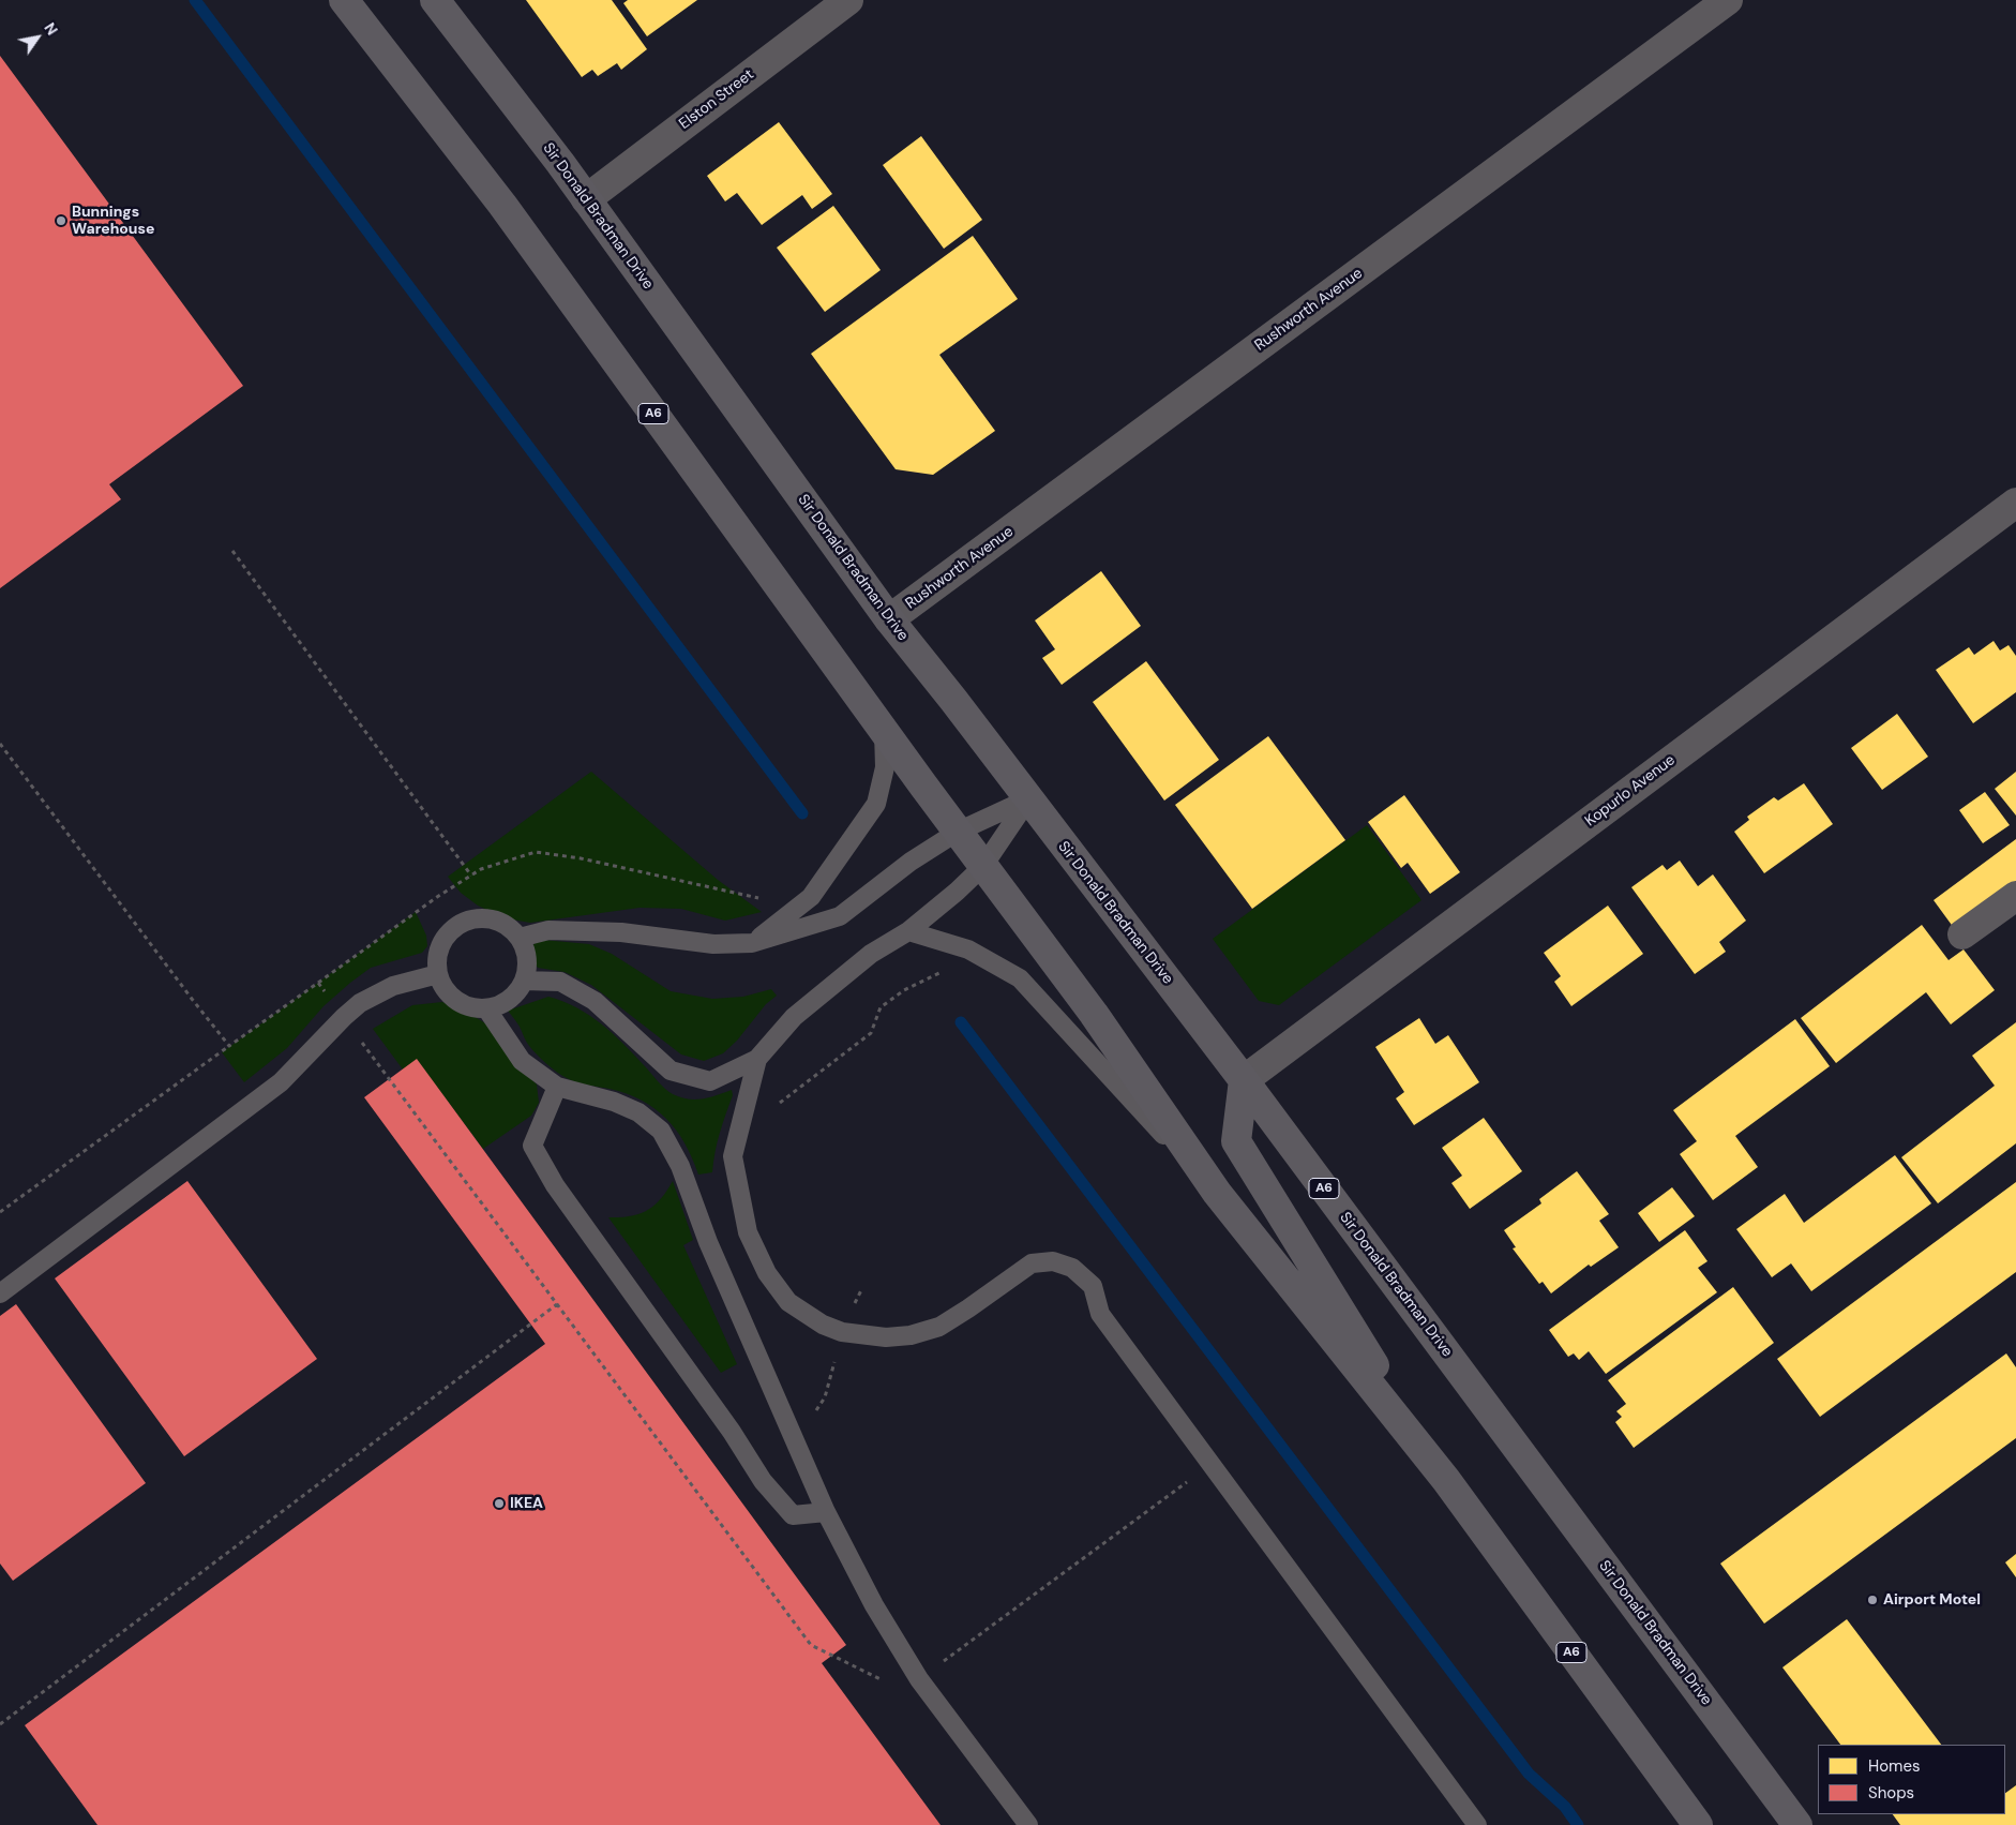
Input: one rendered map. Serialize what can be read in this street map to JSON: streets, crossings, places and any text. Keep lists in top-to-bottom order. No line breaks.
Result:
{"streets":{"main road":["Sir Donald Bradman Drive","A6"],"street":["Elston Street","Rushworth Avenue","Kopurlo Avenue"]},"crossings":[["Elston Street","Sir Donald Bradman Drive"],["Sir Donald Bradman Drive","Rushworth Avenue"],["Sir Donald Bradman Drive","Kopurlo Avenue"]],"places":["Bunnings Warehouse","IKEA","Airport Motel"],"legend":["Homes","Shops"],"north":"top right"}
